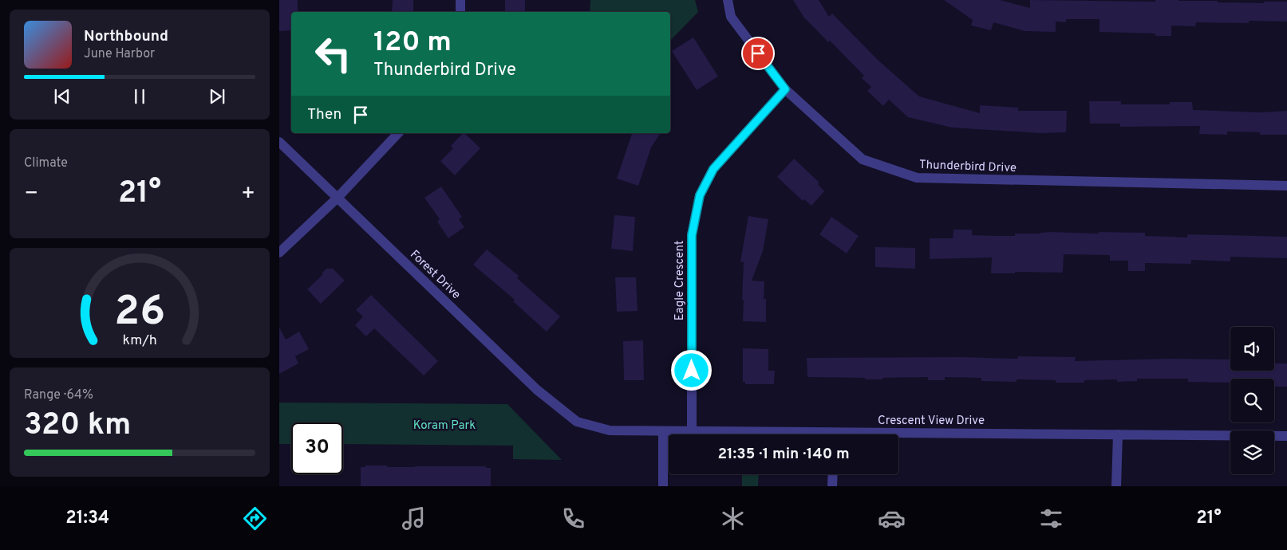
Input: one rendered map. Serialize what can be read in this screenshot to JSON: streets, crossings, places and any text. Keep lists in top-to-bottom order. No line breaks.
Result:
{"streets":{"street":["Thunderbird Drive","Forest Drive","Eagle Crescent","Crescent View Drive"]},"crossings":[["Thunderbird Drive","Eagle Crescent"],["Forest Drive","Crescent View Drive"],["Eagle Crescent","Crescent View Drive"]],"parks":["Koram Park"],"page":{"turn":["120 m","Thunderbird Drive"],"song":["Northbound","June Harbor"],"then":"Then","tile":["Climate",["Range · 64%","320 km"]],"heat":["−","21°","+"],"limit":"30","trip":"21:35 · 1 min · 140 m","tabs":["21:34","21°"],"gauge":["26","km/h"]}}
